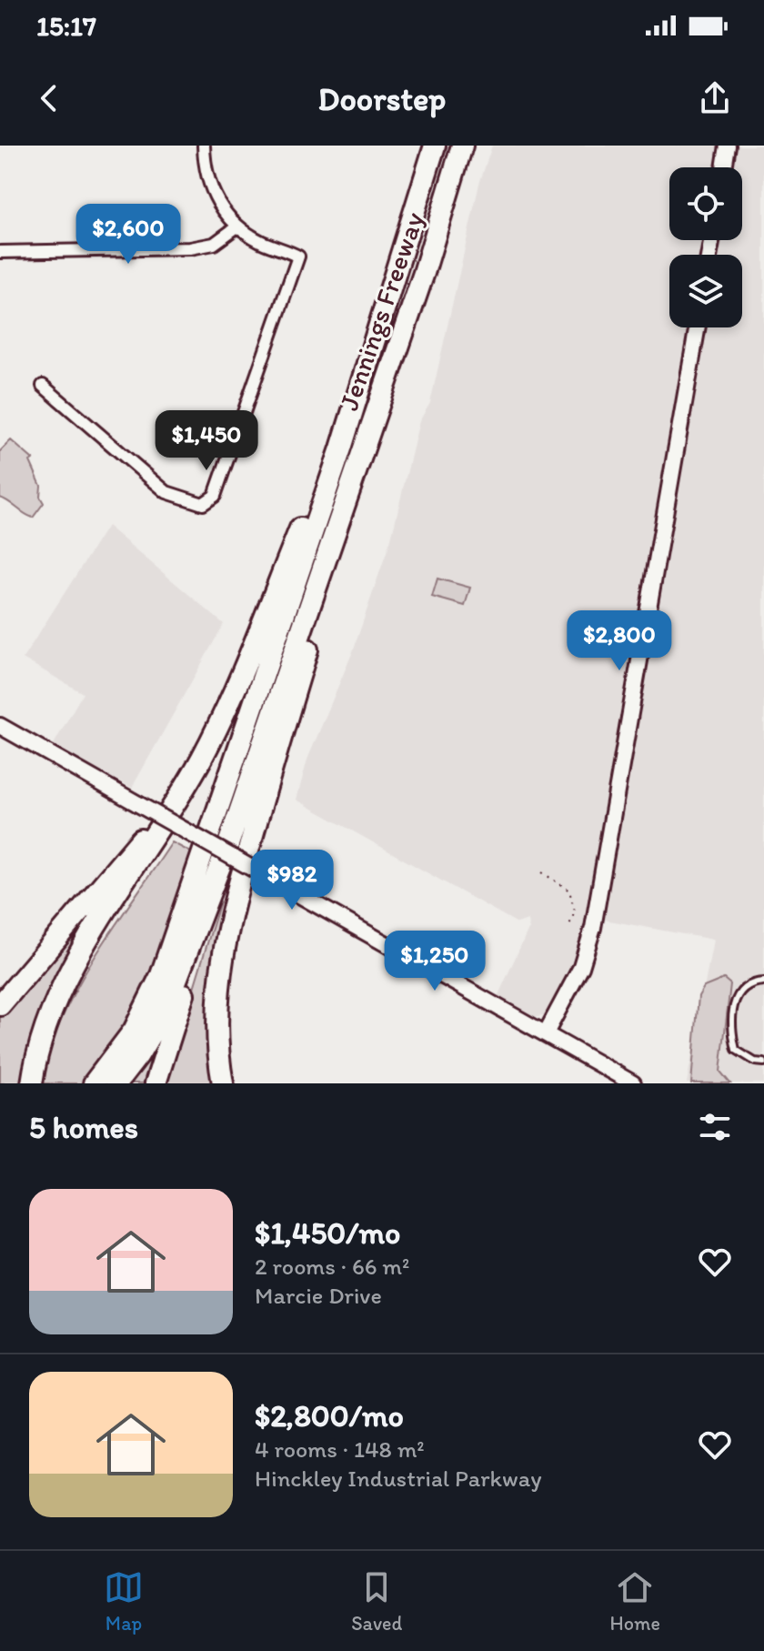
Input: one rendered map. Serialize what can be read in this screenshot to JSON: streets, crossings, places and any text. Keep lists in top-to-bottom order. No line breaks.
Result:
{"streets":{"highway":["Jennings Freeway"]},"page":{"status":"15:17","header":"Doorstep","price":["$2,600","$1,450","$2,800","$982","$1,250"],"heading":"5 homes","list":[{"name":"$1,450/mo","note":"2 rooms · 66 m² · Marcie Drive"},{"name":"$2,800/mo","note":"4 rooms · 148 m² · Hinckley Industrial Parkway"}],"tabs":["Map","Saved","Home"]}}
